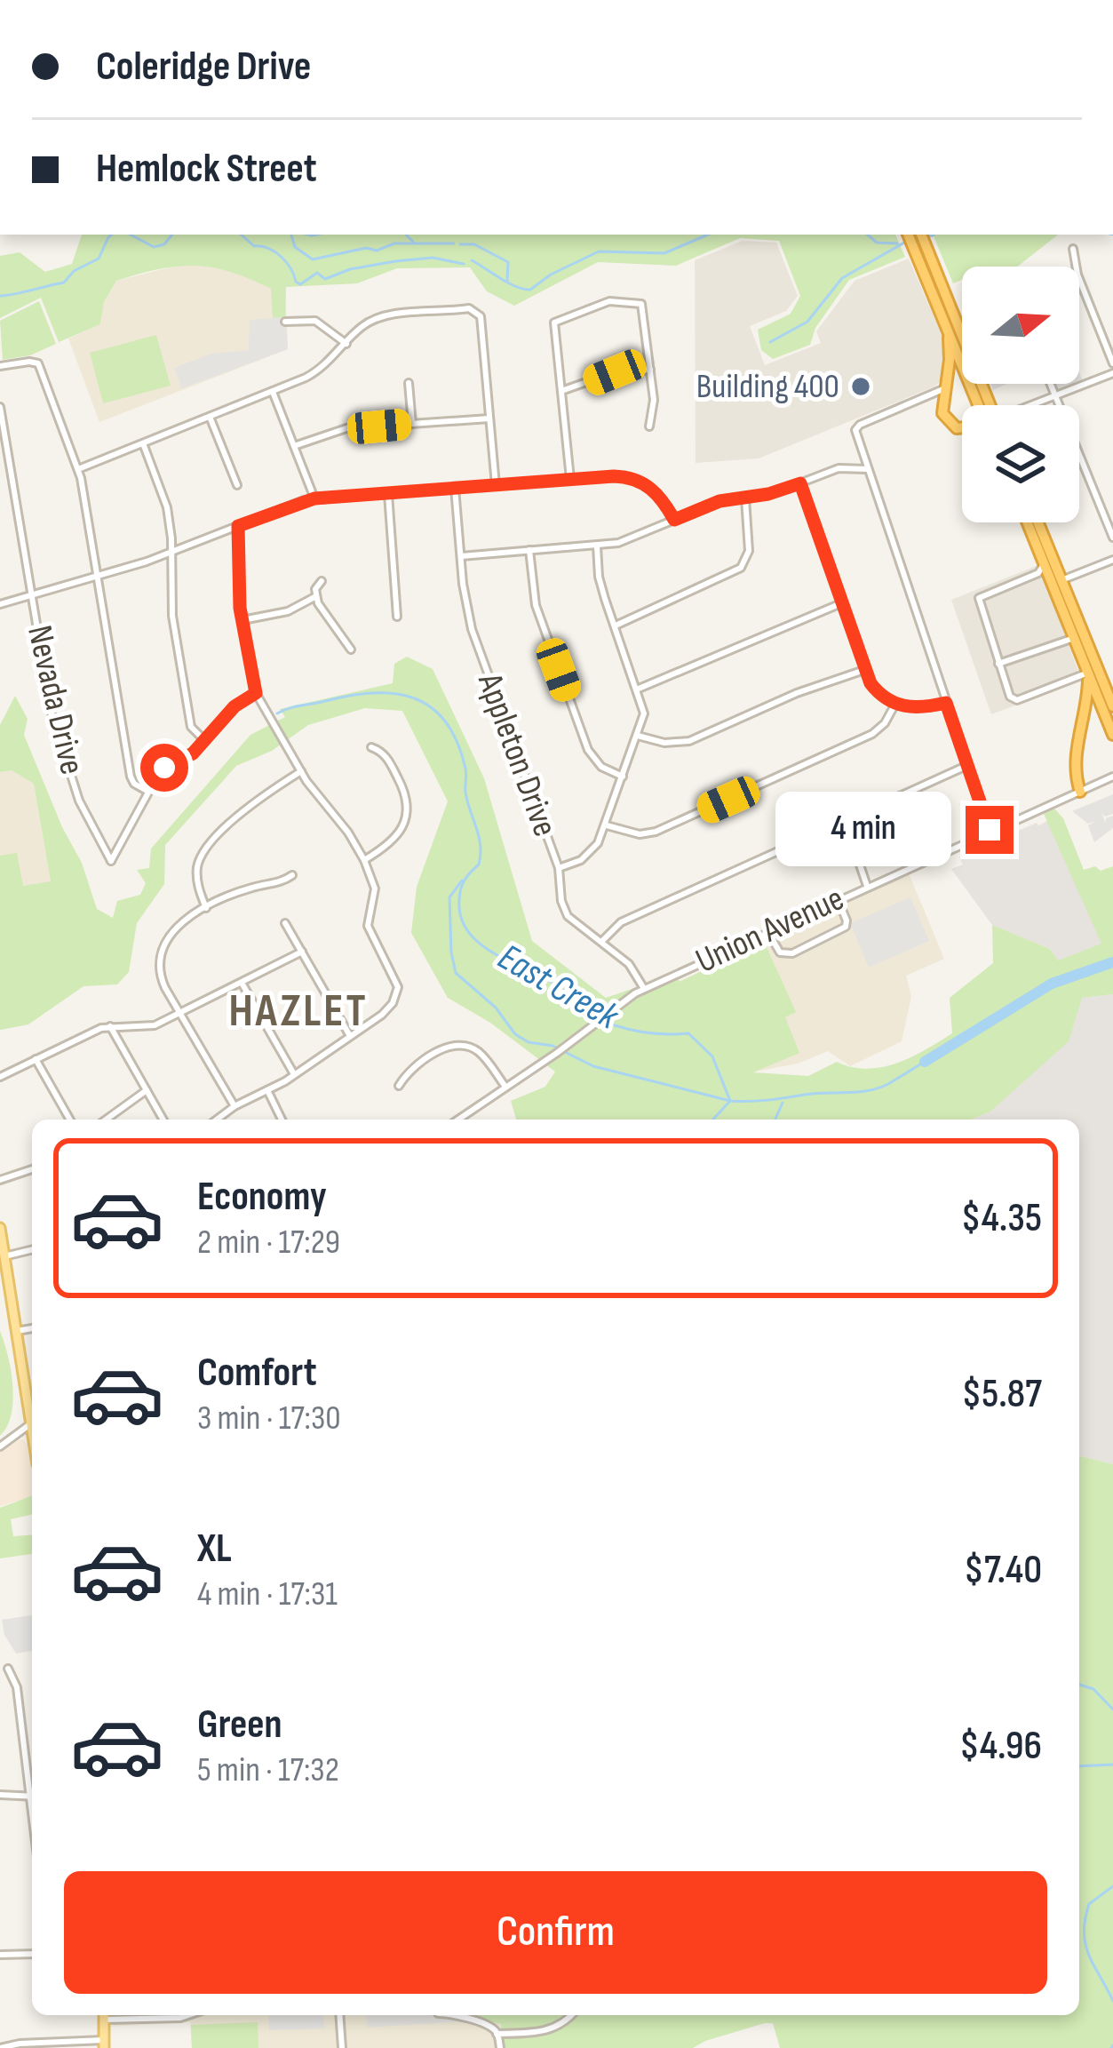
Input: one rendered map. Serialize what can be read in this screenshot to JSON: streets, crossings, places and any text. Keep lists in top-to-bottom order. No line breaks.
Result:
{"streets":{"street":["Nevada Drive","Appleton Drive","Union Avenue"]},"crossings":[["Appleton Drive","Union Avenue"]],"districts":["HAZLET"],"water":["East Creek"],"places":["Building 400"],"north":"right","page":{"banner":["Coleridge Drive","Hemlock Street"],"bubble":"4 min","list":[{"name":"Economy","note":"2 min · 17:29","value":"$4.35"},{"name":"Comfort","note":"3 min · 17:30","value":"$5.87"},{"name":"XL","note":"4 min · 17:31","value":"$7.40"},{"name":"Green","note":"5 min · 17:32","value":"$4.96"}],"buttons":"Confirm"}}
